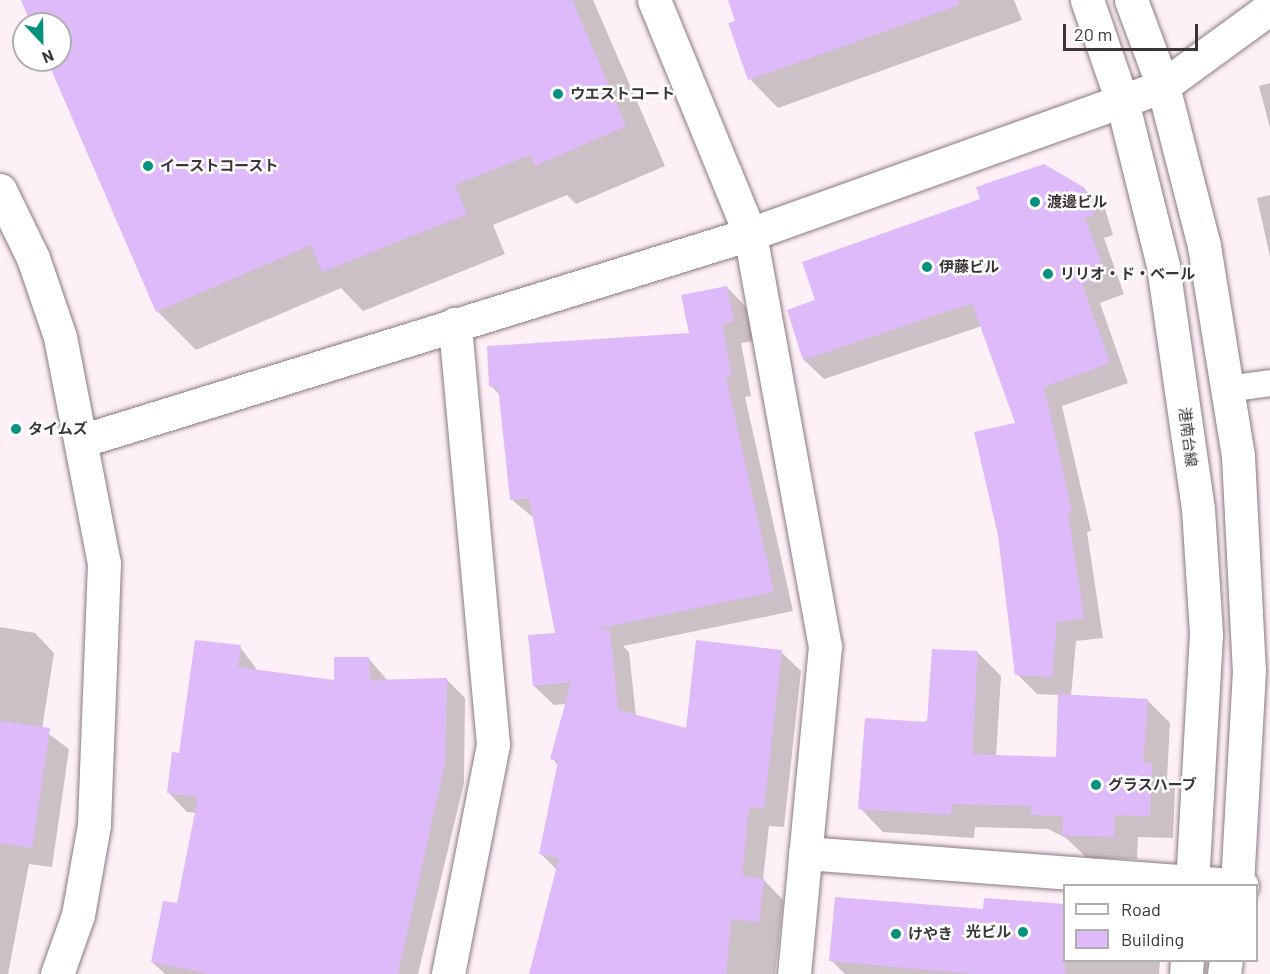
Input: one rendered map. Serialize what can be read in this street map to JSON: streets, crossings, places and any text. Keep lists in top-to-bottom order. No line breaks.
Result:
{"streets":{"street":["港南台線"]},"places":["ウエストコート","イーストコースト","渡邊ビル","伊藤ビル","リリオ・ド・ベール","タイムズ","グラスハーブ","光ビル","けやき"],"legend":["Road","Building"],"scale_bar":"20 m","north":"bottom"}
